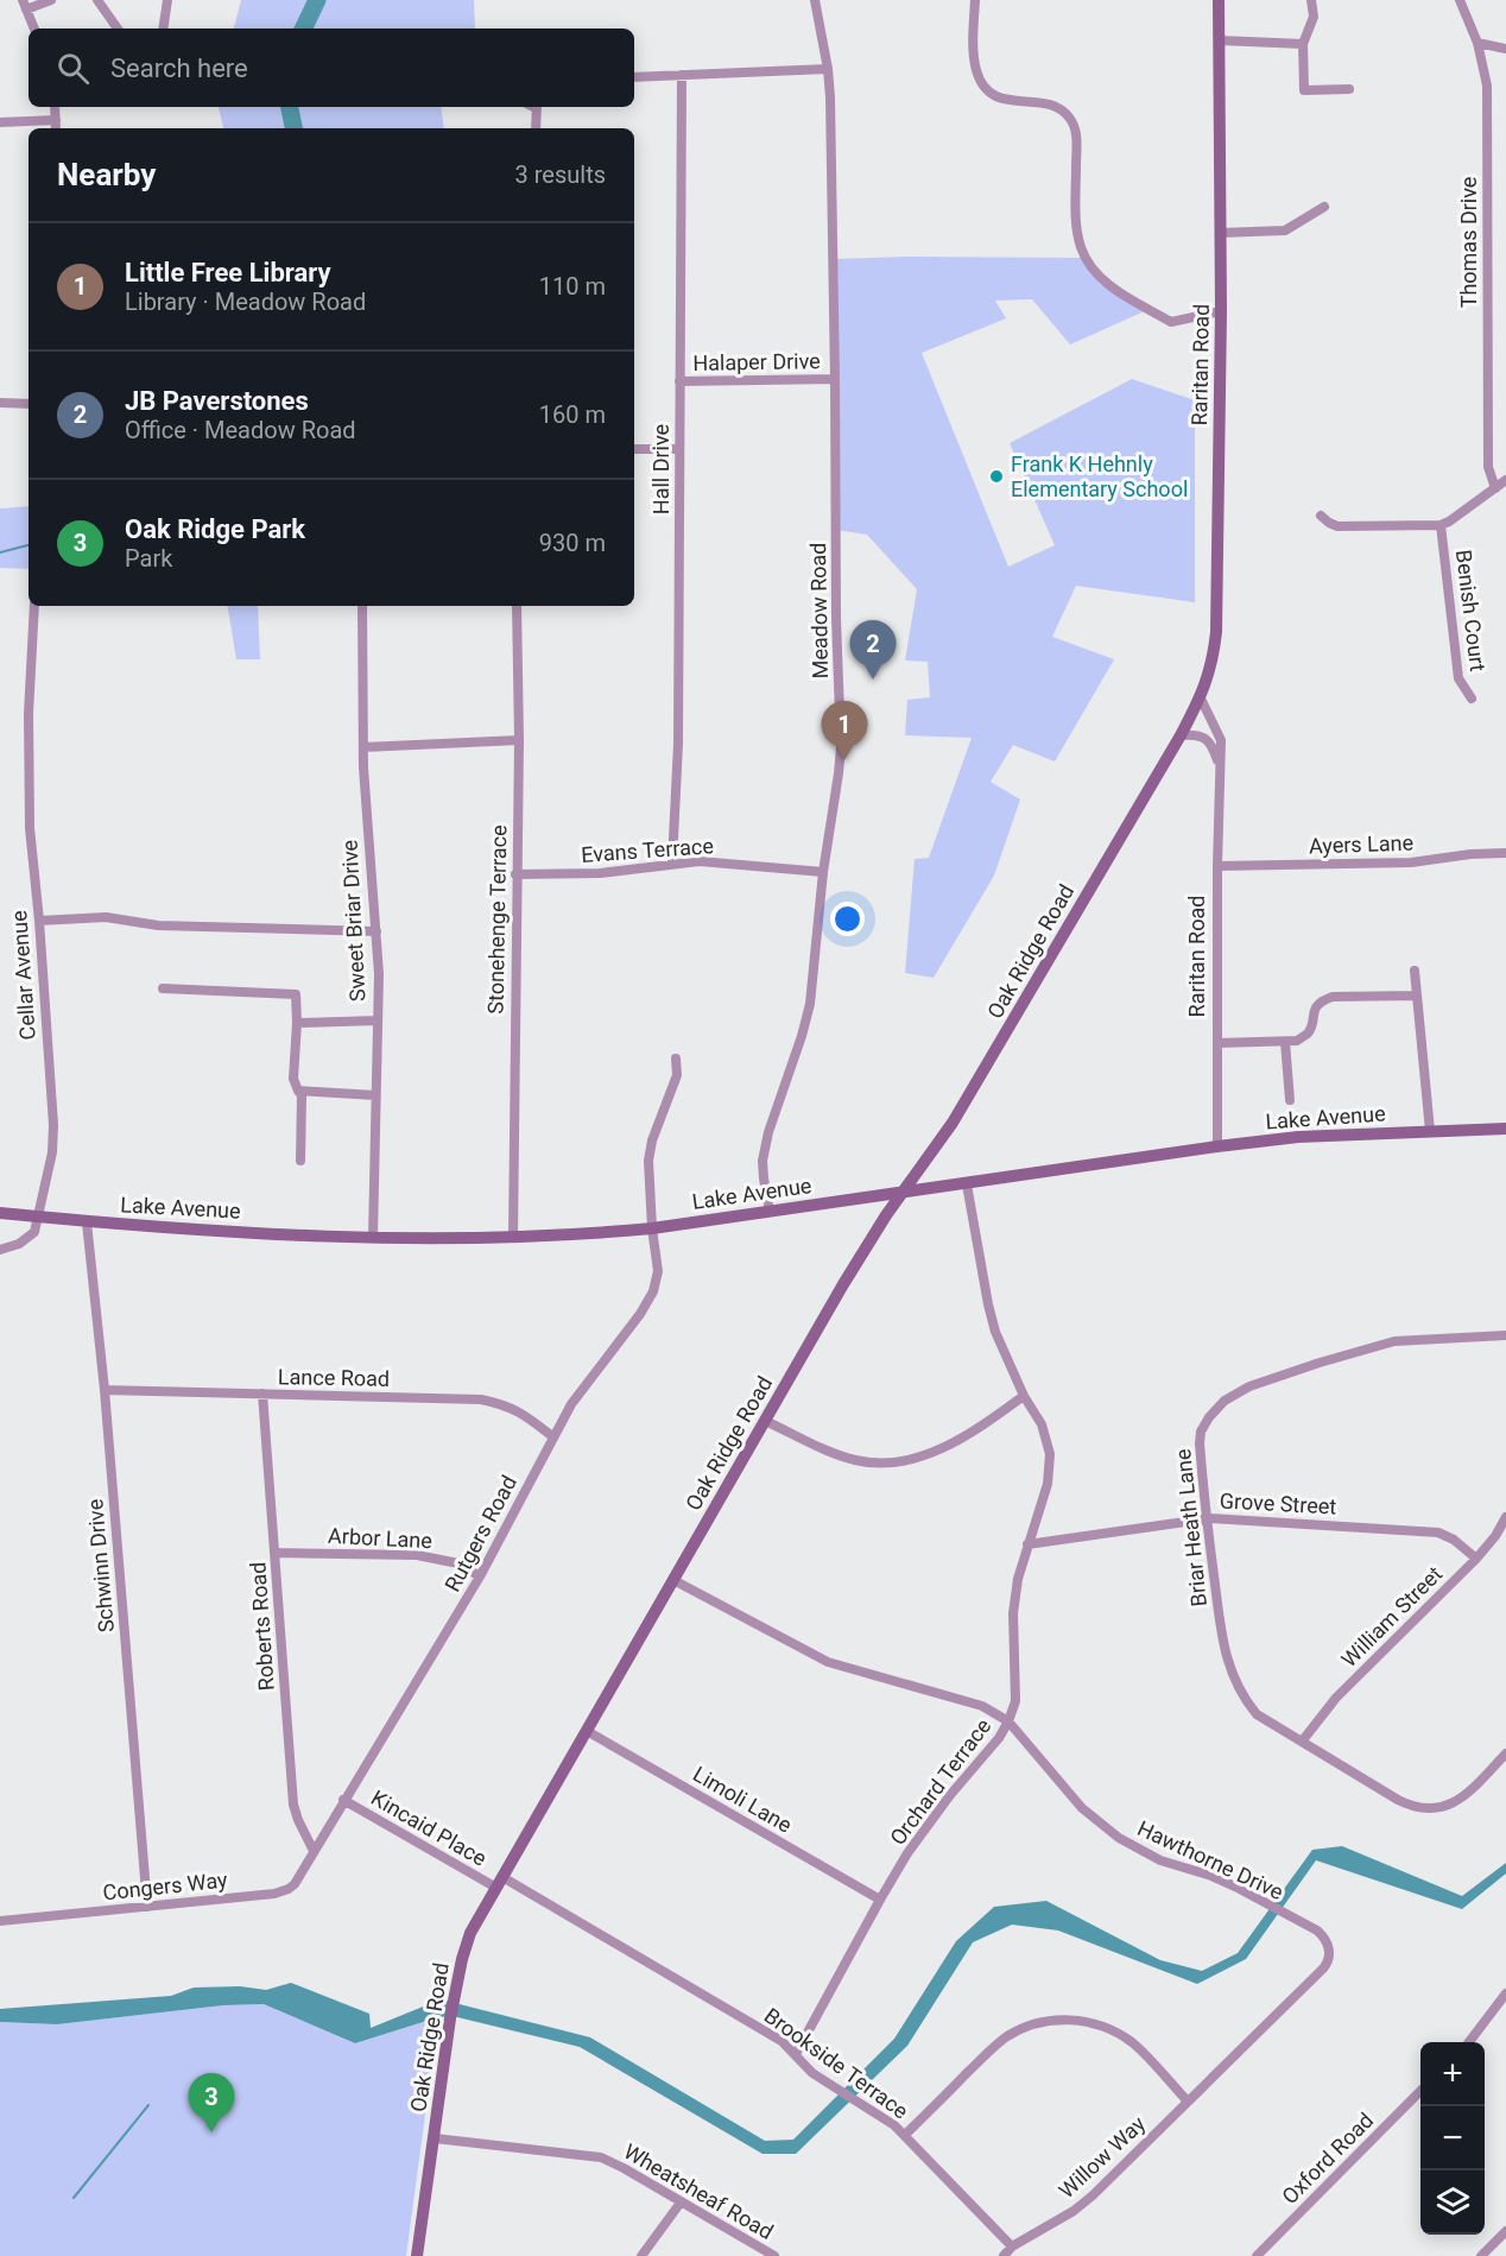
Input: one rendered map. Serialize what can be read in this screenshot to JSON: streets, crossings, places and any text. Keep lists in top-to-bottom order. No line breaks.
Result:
{"streets":{"main road":["Raritan Road","Oak Ridge Road","Lake Avenue"],"street":["Thomas Drive","Halaper Drive","Hall Drive","Meadow Road","Benish Court","Ayers Lane","Evans Terrace","Stonehenge Terrace","Sweet Briar Drive","Cellar Avenue","Lance Road","Grove Street","Briar Heath Lane","Rutgers Road","Arbor Lane","Schwinn Drive","William Street","Roberts Road","Orchard Terrace","Limoli Lane","Kincaid Place","Hawthorne Drive","Congers Way","Brookside Terrace","Willow Way","Oxford Road","Wheatsheaf Road"]},"crossings":[["Halaper Drive","Hall Drive"],["Halaper Drive","Meadow Road"],["Raritan Road","Ayers Lane"],["Raritan Road","Oak Ridge Road"],["Raritan Road","Lake Avenue"],["Hall Drive","Evans Terrace"],["Meadow Road","Evans Terrace"],["Meadow Road","Lake Avenue"],["Evans Terrace","Stonehenge Terrace"],["Stonehenge Terrace","Lake Avenue"],["Sweet Briar Drive","Lake Avenue"],["Oak Ridge Road","Lake Avenue"],["Oak Ridge Road","Limoli Lane"],["Oak Ridge Road","Kincaid Place"],["Oak Ridge Road","Hawthorne Drive"],["Oak Ridge Road","Brookside Terrace"],["Oak Ridge Road","Wheatsheaf Road"],["Cellar Avenue","Lake Avenue"],["Lake Avenue","Rutgers Road"],["Lake Avenue","Schwinn Drive"],["Lake Avenue","Orchard Terrace"],["Lance Road","Rutgers Road"],["Lance Road","Schwinn Drive"],["Lance Road","Roberts Road"],["Grove Street","Briar Heath Lane"],["Grove Street","William Street"],["Grove Street","Orchard Terrace"],["Briar Heath Lane","William Street"],["Rutgers Road","Arbor Lane"],["Rutgers Road","Roberts Road"],["Rutgers Road","Kincaid Place"],["Rutgers Road","Congers Way"],["Arbor Lane","Roberts Road"],["Schwinn Drive","Congers Way"],["Roberts Road","Congers Way"],["Orchard Terrace","Limoli Lane"],["Orchard Terrace","Hawthorne Drive"],["Orchard Terrace","Brookside Terrace"],["Kincaid Place","Brookside Terrace"],["Hawthorne Drive","Willow Way"],["Brookside Terrace","Willow Way"]],"places":["Frank K Hehnly Elementary School"],"page":{"search":"Search here","heading":["Nearby","3 results"],"list":[{"mark":"1","name":"Little Free Library","note":"Library · Meadow Road","value":"110 m"},{"mark":"2","name":"JB Paverstones","note":"Office · Meadow Road","value":"160 m"},{"mark":"3","name":"Oak Ridge Park","note":"Park","value":"930 m"}],"pins":["2","1","3"],"map_buttons":["+","−"]}}
